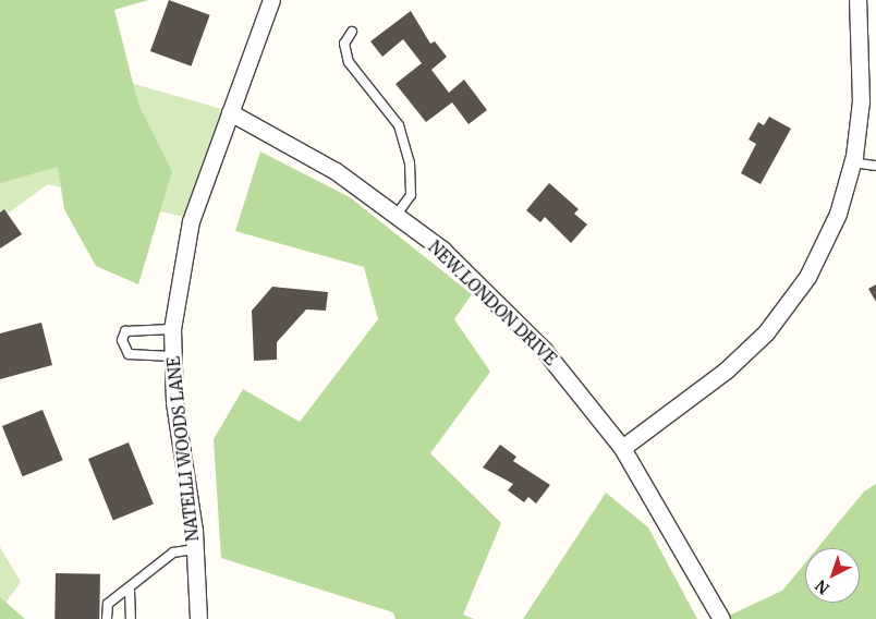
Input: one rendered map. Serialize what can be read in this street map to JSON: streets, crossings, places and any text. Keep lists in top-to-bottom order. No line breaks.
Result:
{"streets":{"street":["NEW LONDON DRIVE","NATELLI WOODS LANE"]},"crossings":[["NEW LONDON DRIVE","NATELLI WOODS LANE"]],"north":"bottom left"}
